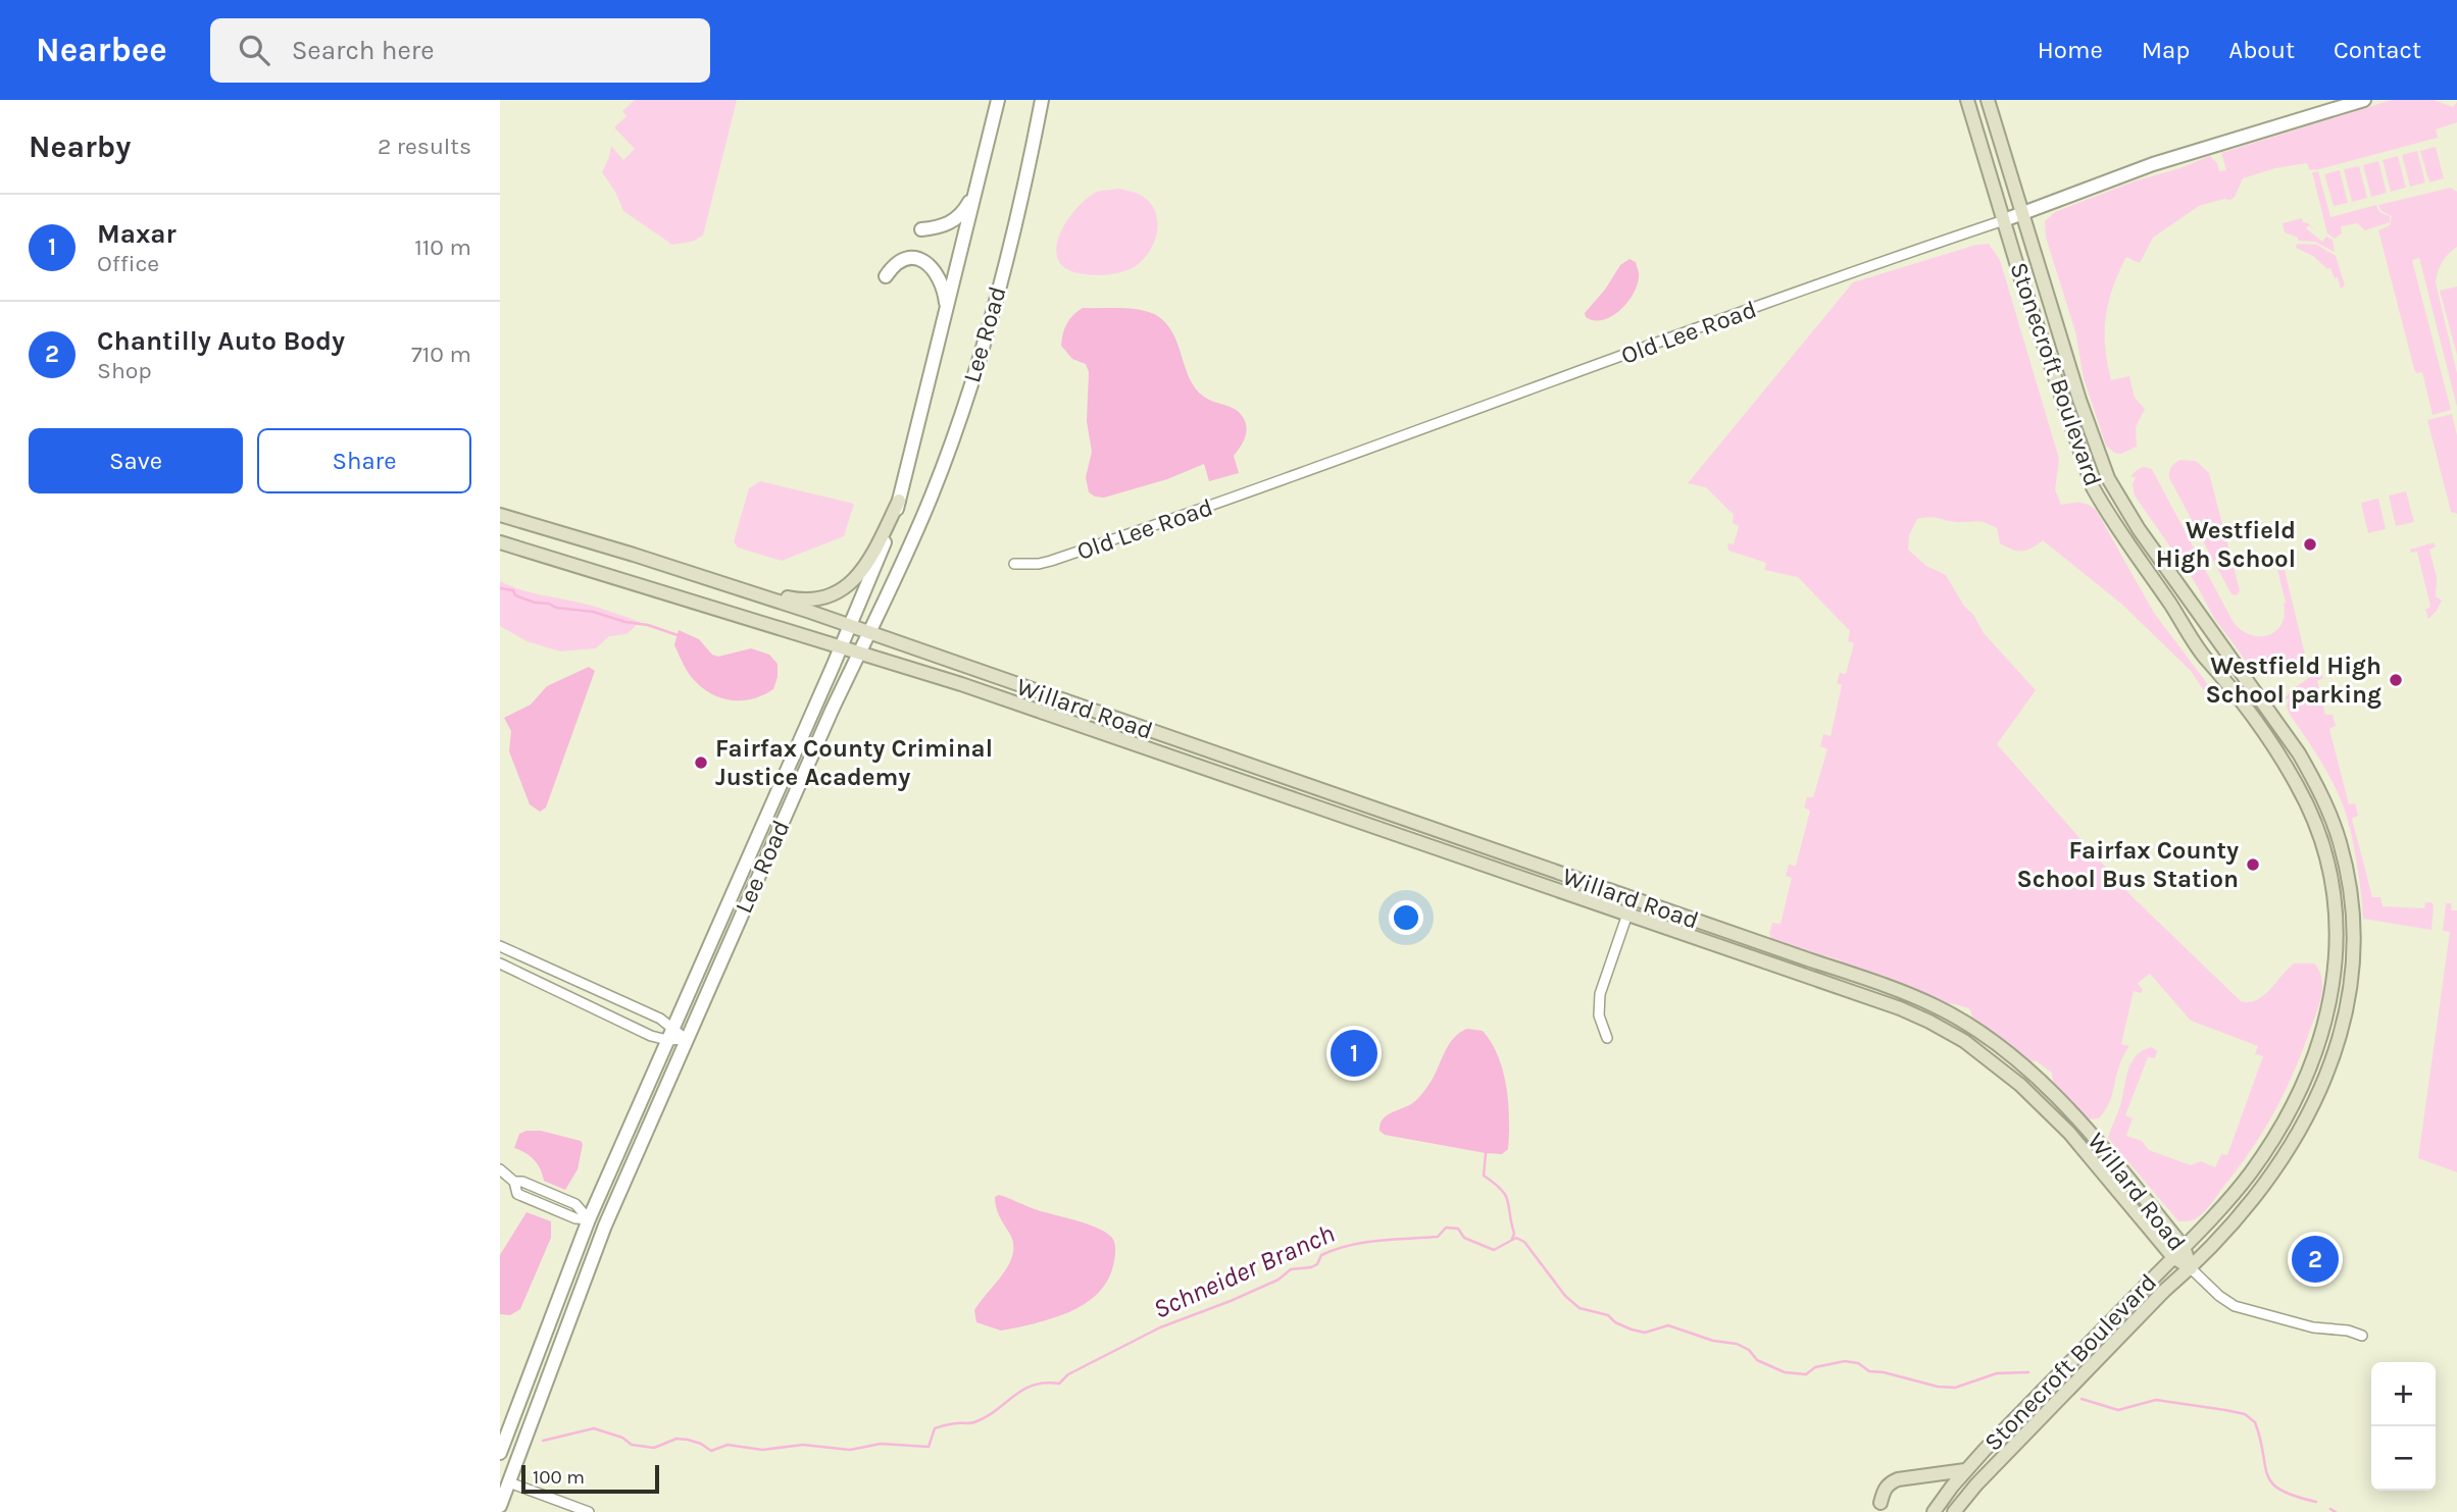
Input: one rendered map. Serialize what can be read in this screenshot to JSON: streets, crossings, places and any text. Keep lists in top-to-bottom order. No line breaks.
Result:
{"streets":{"main road":["Stonecroft Boulevard","Willard Road"],"street":["Old Lee Road","Lee Road"]},"crossings":[["Old Lee Road","Stonecroft Boulevard"],["Lee Road","Willard Road"],["Stonecroft Boulevard","Willard Road"]],"water":["Schneider Branch"],"places":["Westfield High School","Westfield High School parking","Fairfax County Criminal Justice Academy","Fairfax County School Bus Station"],"scale_bar":"100 m","page":{"header":"Nearbee","search":"Search here","nav":["Home","Map","About","Contact"],"heading":["Nearby","2 results"],"list":[{"mark":"1","name":"Maxar","note":"Office","value":"110 m"},{"mark":"2","name":"Chantilly Auto Body","note":"Shop","value":"710 m"}],"buttons":["Save","Share"],"pins":["1","2"],"map_buttons":["+","−"],"scale":"100 m"}}
